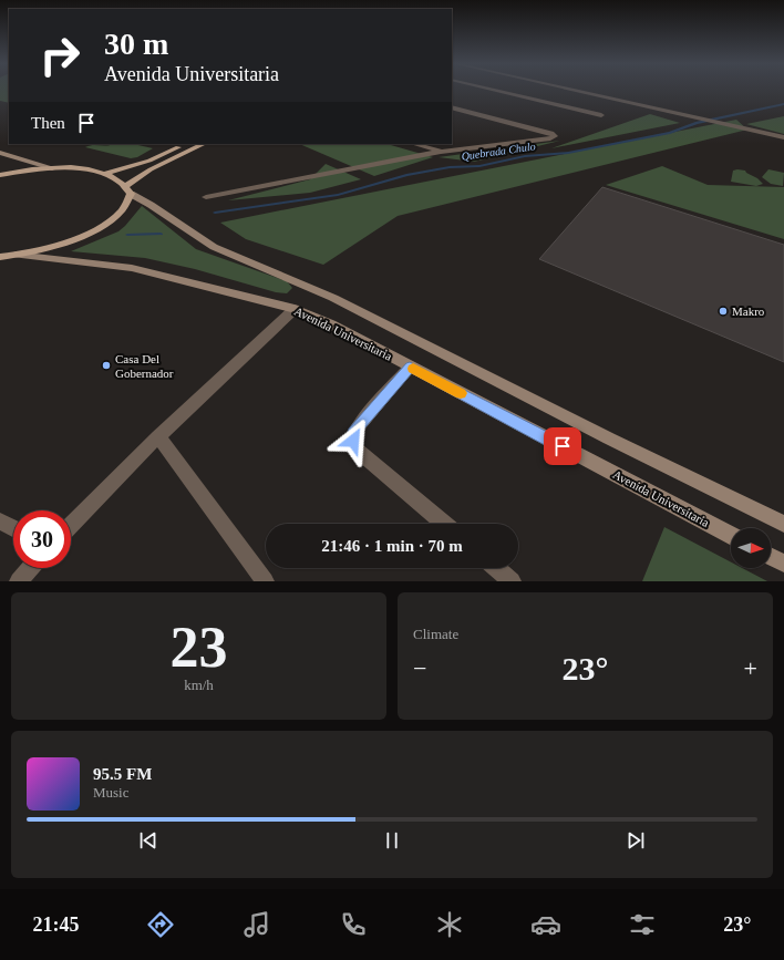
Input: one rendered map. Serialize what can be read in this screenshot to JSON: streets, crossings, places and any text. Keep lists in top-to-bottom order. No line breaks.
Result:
{"streets":{"main road":["Avenida Universitaria"]},"water":["Quebrada Chulo"],"places":["Makro","Casa Del Gobernador"],"north":"right","page":{"turn":["30 m","Avenida Universitaria"],"then":"Then","limit":"30","trip":"21:46 · 1 min · 70 m","tile":[["23","km/h"],"Climate"],"heat":["−","23°","+"],"song":["95.5 FM","Music"],"tabs":["21:45","23°"]}}
